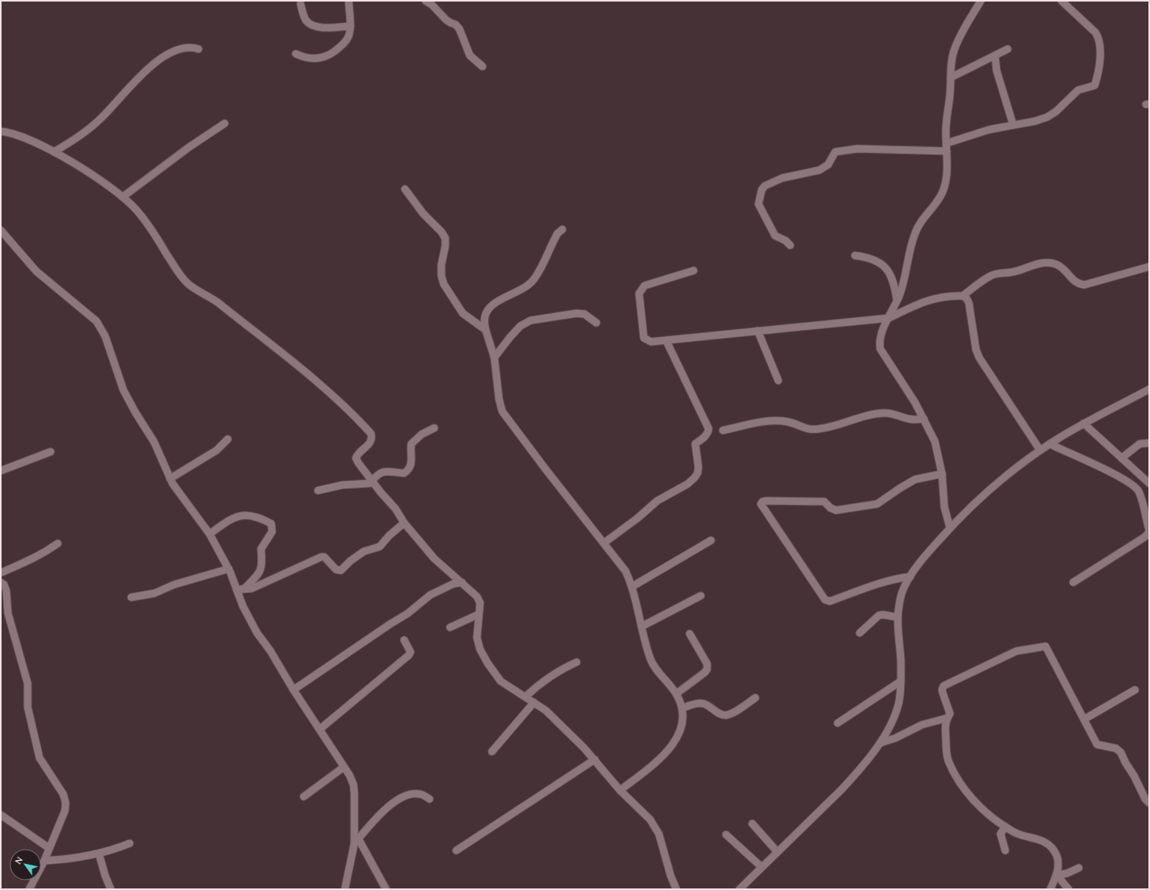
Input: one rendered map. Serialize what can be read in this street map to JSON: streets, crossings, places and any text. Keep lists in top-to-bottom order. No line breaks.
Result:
{"north":"top left"}
